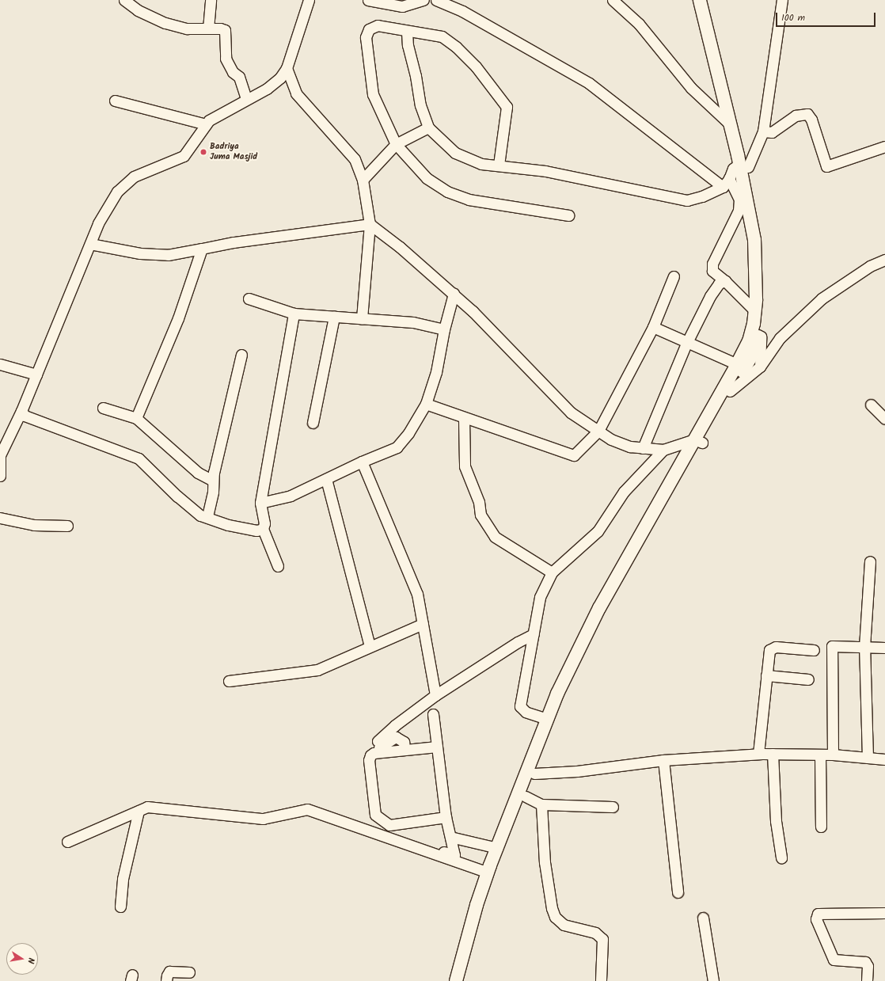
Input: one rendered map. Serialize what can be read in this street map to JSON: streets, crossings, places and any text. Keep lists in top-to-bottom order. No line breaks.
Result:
{"places":["Badriya Juma Masjid"],"scale_bar":"100 m","north":"right"}
